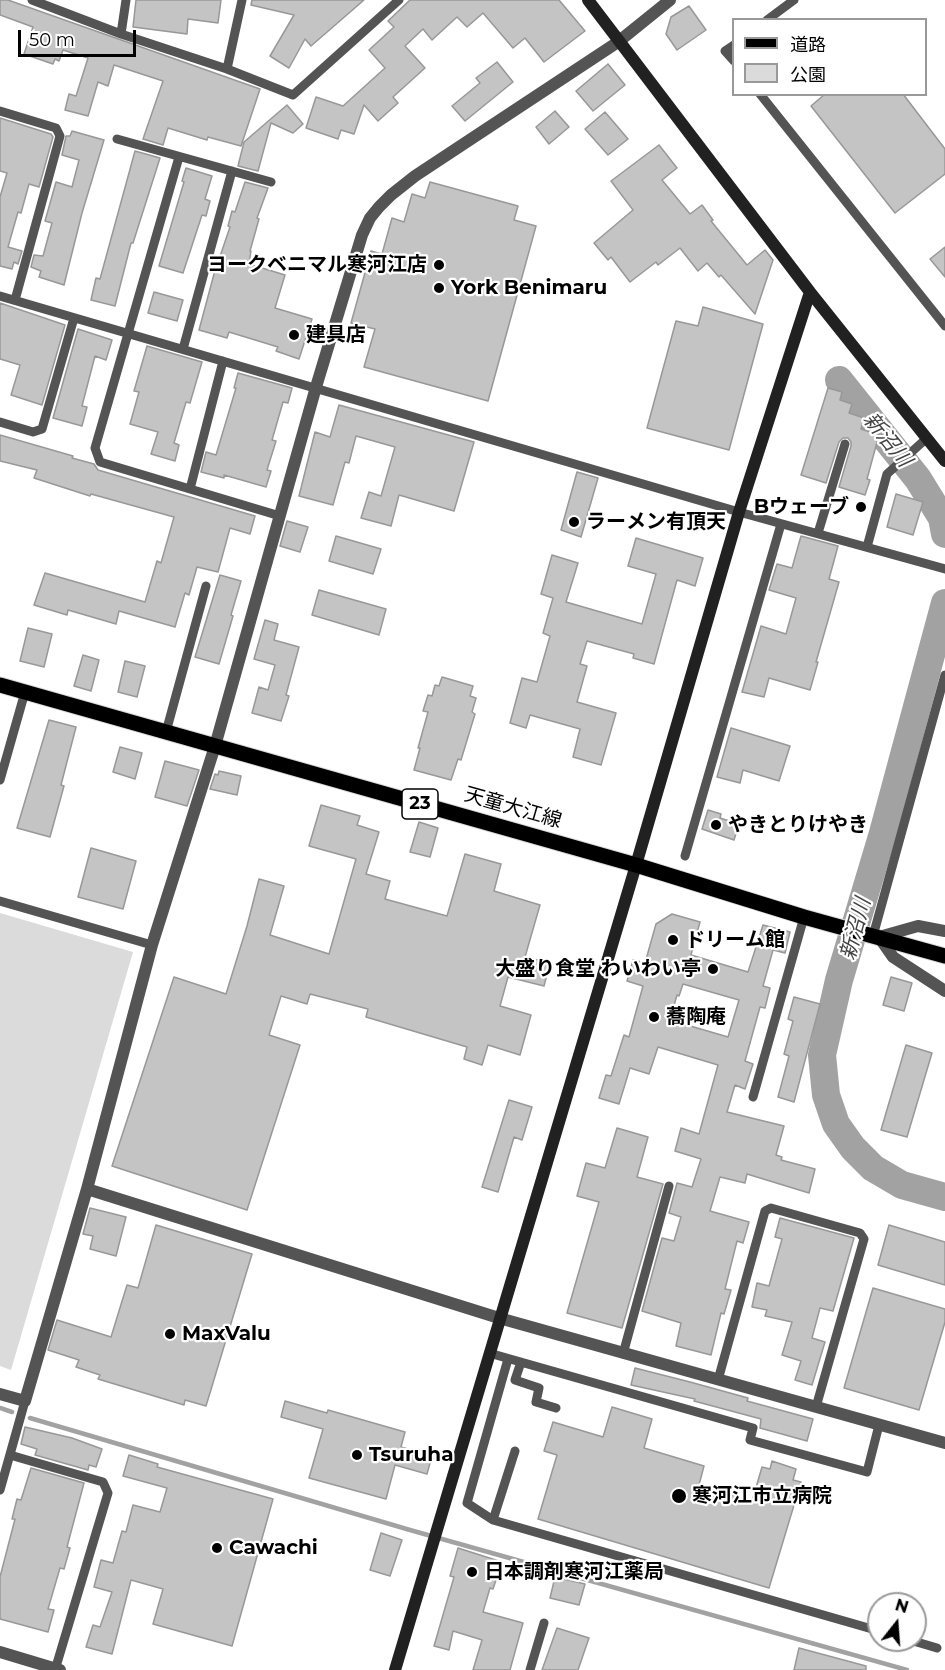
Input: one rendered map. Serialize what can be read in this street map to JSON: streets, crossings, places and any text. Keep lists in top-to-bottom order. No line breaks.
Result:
{"streets":{"main road":["23","天童大江線"]},"water":["新沼川"],"places":["ヨークベニマル寒河江店","York Benimaru","建具店","Bウェーブ","ラーメン有頂天","やきとりけやき","ドリーム館","大盛り食堂 わいわい亭","蕎陶庵","MaxValu","Tsuruha","寒河江市立病院","Cawachi","日本調剤寒河江薬局"],"legend":["道路","公園"],"scale_bar":"50 m","north":"top"}
